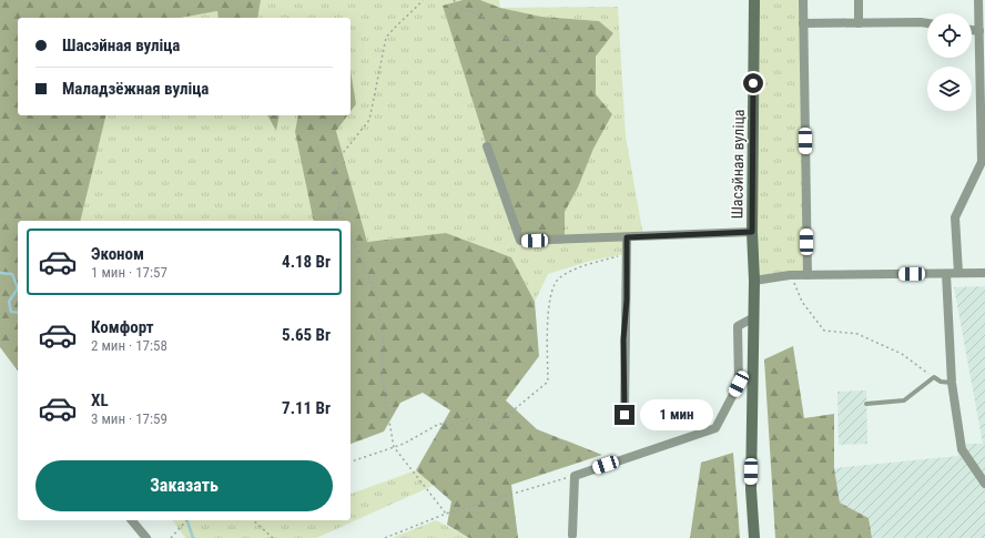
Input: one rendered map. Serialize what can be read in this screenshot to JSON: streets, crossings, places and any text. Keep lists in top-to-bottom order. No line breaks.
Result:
{"streets":{"main road":["Шасэйная вуліца"]},"page":{"banner":["Шасэйная вуліца","Маладзёжная вуліца"],"list":[{"name":"Эконом","note":"1 мин · 17:57","value":"4.18 Br"},{"name":"Комфорт","note":"2 мин · 17:58","value":"5.65 Br"},{"name":"XL","note":"3 мин · 17:59","value":"7.11 Br"}],"bubble":"1 мин","buttons":"Заказать"}}
